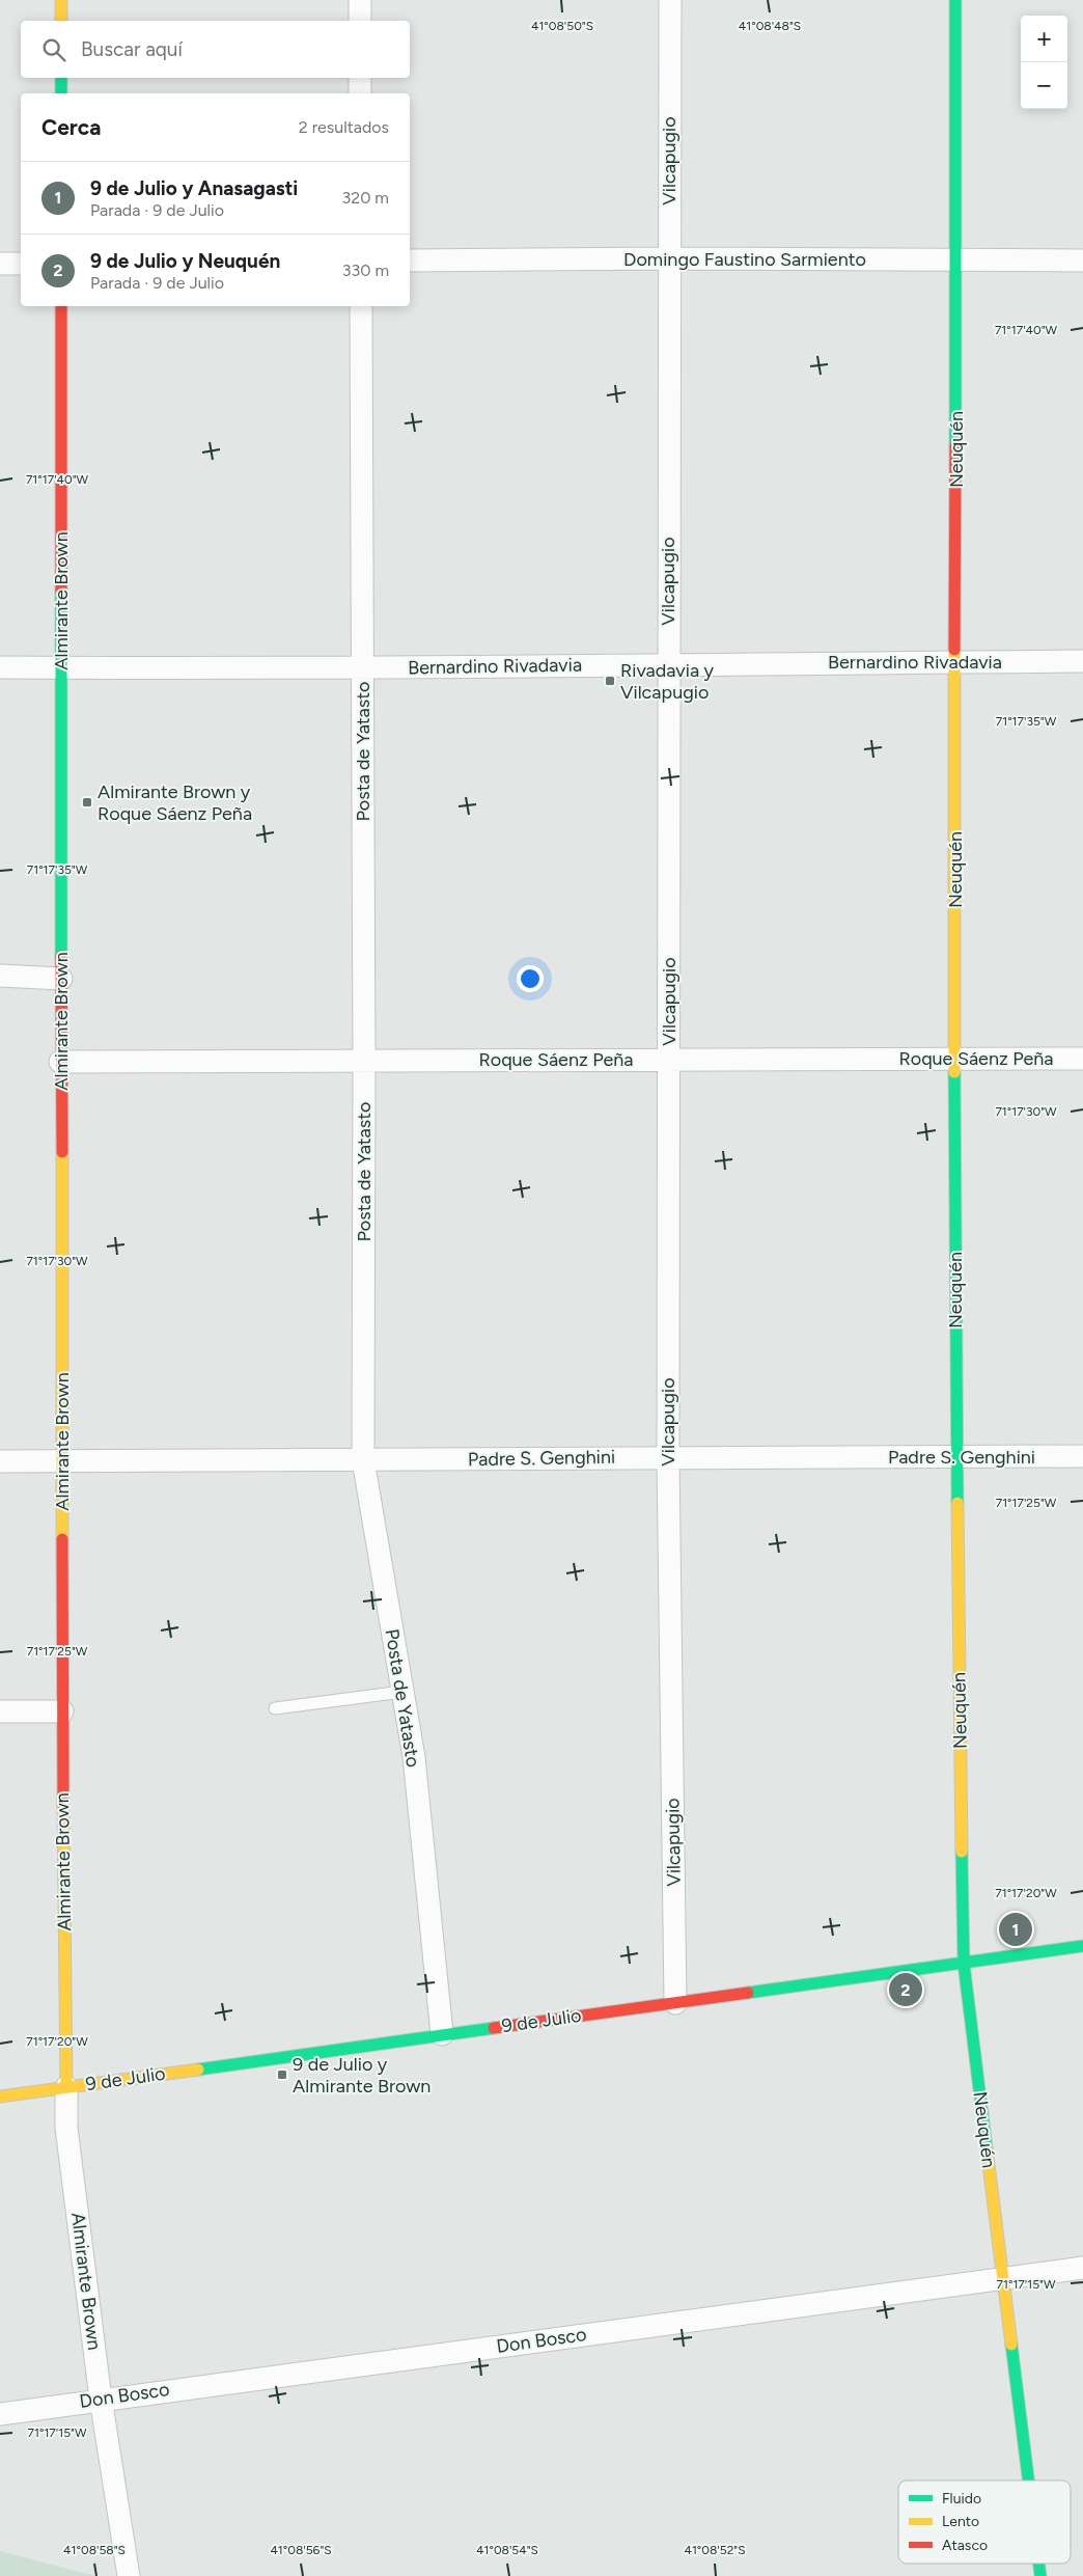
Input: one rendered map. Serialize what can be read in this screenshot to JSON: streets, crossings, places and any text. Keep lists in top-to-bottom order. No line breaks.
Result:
{"streets":{"street":["Vilcapugio","Domingo Faustino Sarmiento","Neuquén","Almirante Brown","Bernardino Rivadavia","Posta de Yatasto","Roque Sáenz Peña","Padre S. Genghini","9 de Julio","Don Bosco"]},"crossings":[["Vilcapugio","Domingo Faustino Sarmiento"],["Vilcapugio","Bernardino Rivadavia"],["Vilcapugio","Roque Sáenz Peña"],["Vilcapugio","Padre S. Genghini"],["Vilcapugio","9 de Julio"],["Domingo Faustino Sarmiento","Neuquén"],["Neuquén","Bernardino Rivadavia"],["Neuquén","Roque Sáenz Peña"],["Neuquén","Padre S. Genghini"],["Neuquén","9 de Julio"],["Neuquén","Don Bosco"],["Almirante Brown","Bernardino Rivadavia"],["Almirante Brown","Roque Sáenz Peña"],["Almirante Brown","Padre S. Genghini"],["Almirante Brown","9 de Julio"],["Almirante Brown","Don Bosco"],["Bernardino Rivadavia","Posta de Yatasto"],["Posta de Yatasto","Roque Sáenz Peña"],["Posta de Yatasto","Padre S. Genghini"],["Posta de Yatasto","9 de Julio"]],"places":{"transit":["Rivadavia y Vilcapugio","Almirante Brown y Roque Sáenz Peña","9 de Julio y Almirante Brown"]},"legend":["Fluido","Lento","Atasco"],"page":{"map_buttons":["+","−"],"search":"Buscar aquí","heading":["Cerca","2 resultados"],"list":[{"mark":"1","name":"9 de Julio y Anasagasti","note":"Parada · 9 de Julio","value":"320 m"},{"mark":"2","name":"9 de Julio y Neuquén","note":"Parada · 9 de Julio","value":"330 m"}],"pins":["1","2"]},"coordinates":["41°08'50\"S","41°08'48\"S","71°17'40\"W","71°17'35\"W","71°17'30\"W","71°17'25\"W","71°17'20\"W","71°17'15\"W","41°08'58\"S","41°08'56\"S","41°08'54\"S","41°08'52\"S"]}
